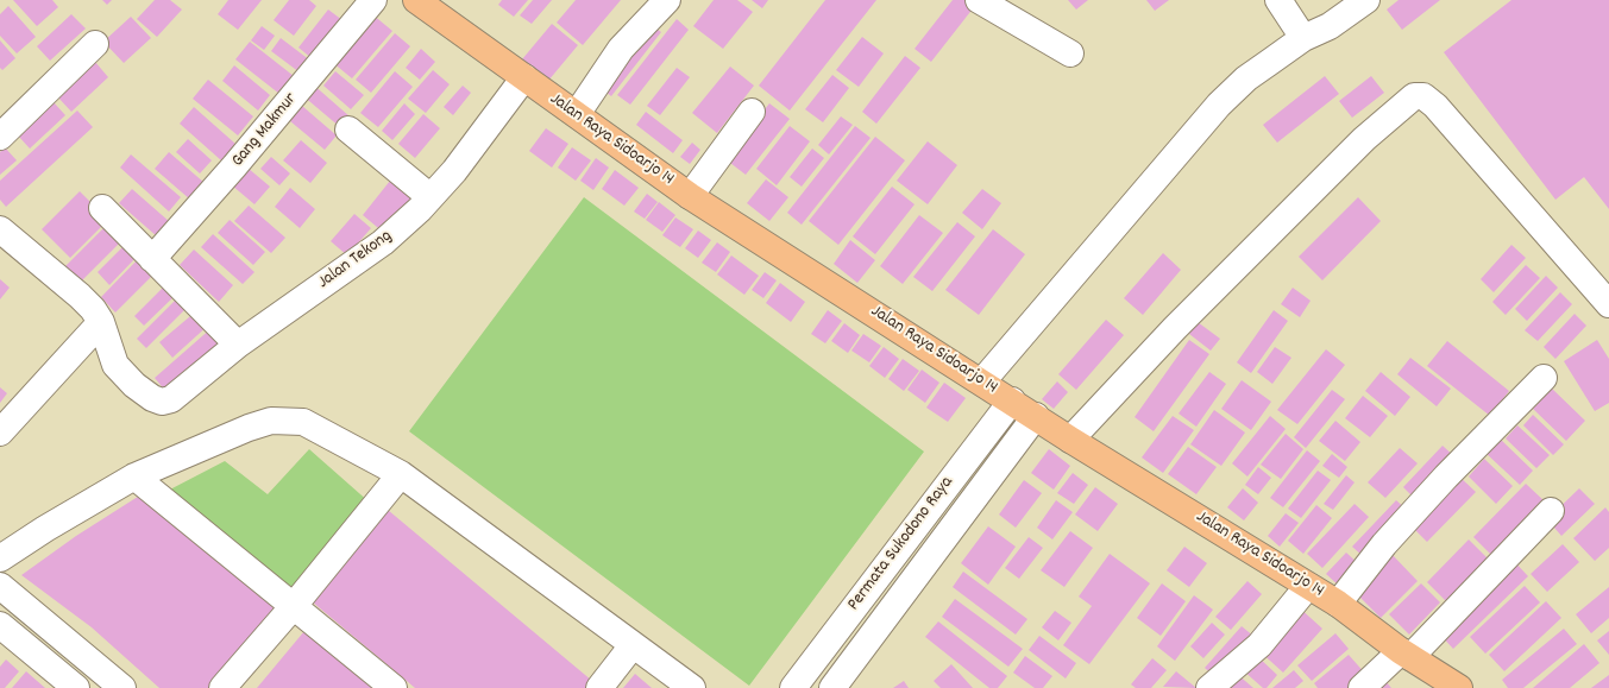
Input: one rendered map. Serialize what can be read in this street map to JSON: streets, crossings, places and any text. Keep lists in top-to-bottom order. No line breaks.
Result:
{"streets":{"main road":["Jalan Raya Sidoarjo 14"],"street":["Gang Makmur","Jalan Tekong","Permata Sukodono Raya"]},"crossings":[["Jalan Raya Sidoarjo 14","Jalan Tekong"],["Jalan Raya Sidoarjo 14","Permata Sukodono Raya"]]}
